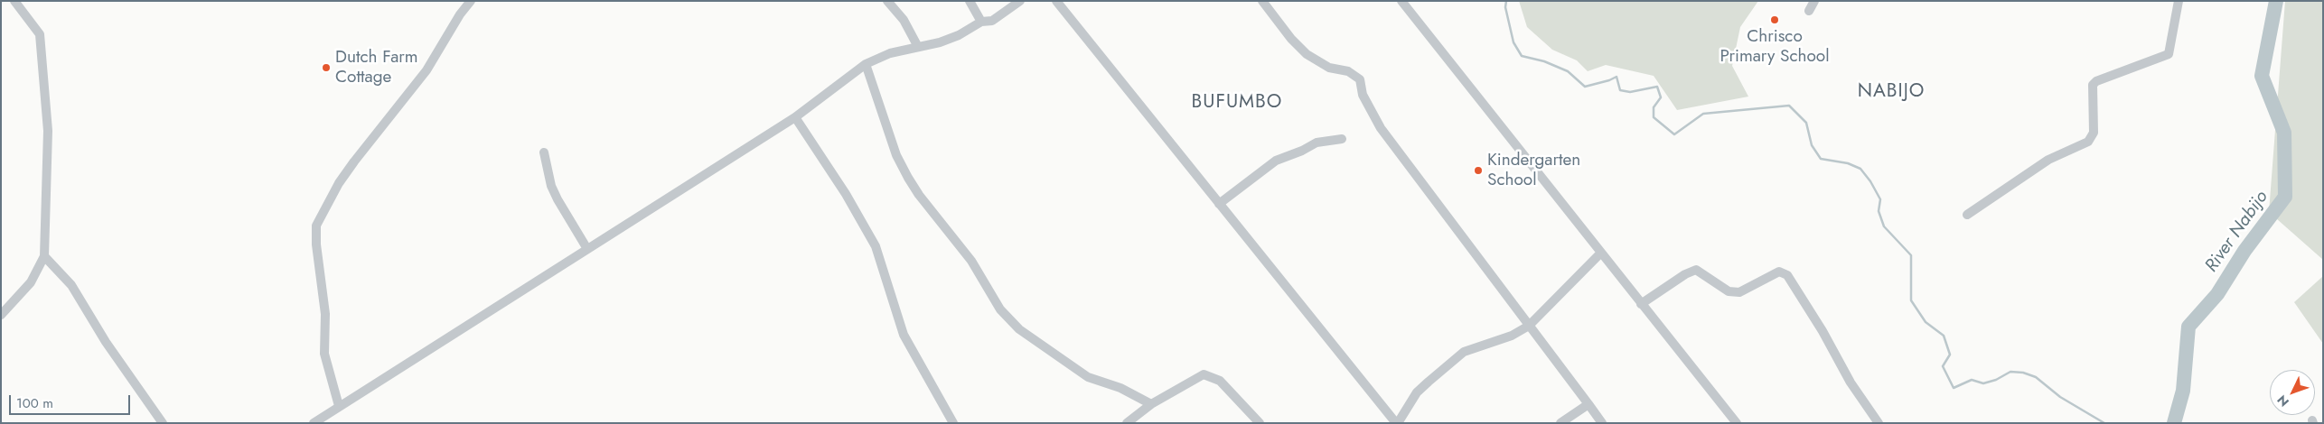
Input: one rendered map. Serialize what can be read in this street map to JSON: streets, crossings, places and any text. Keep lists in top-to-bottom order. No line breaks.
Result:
{"districts":["NABIJO","BUFUMBO"],"water":["River Nabijo"],"places":["Chrisco Primary School","Dutch Farm Cottage","Kindergarten School"],"scale_bar":"100 m","north":"bottom left"}
